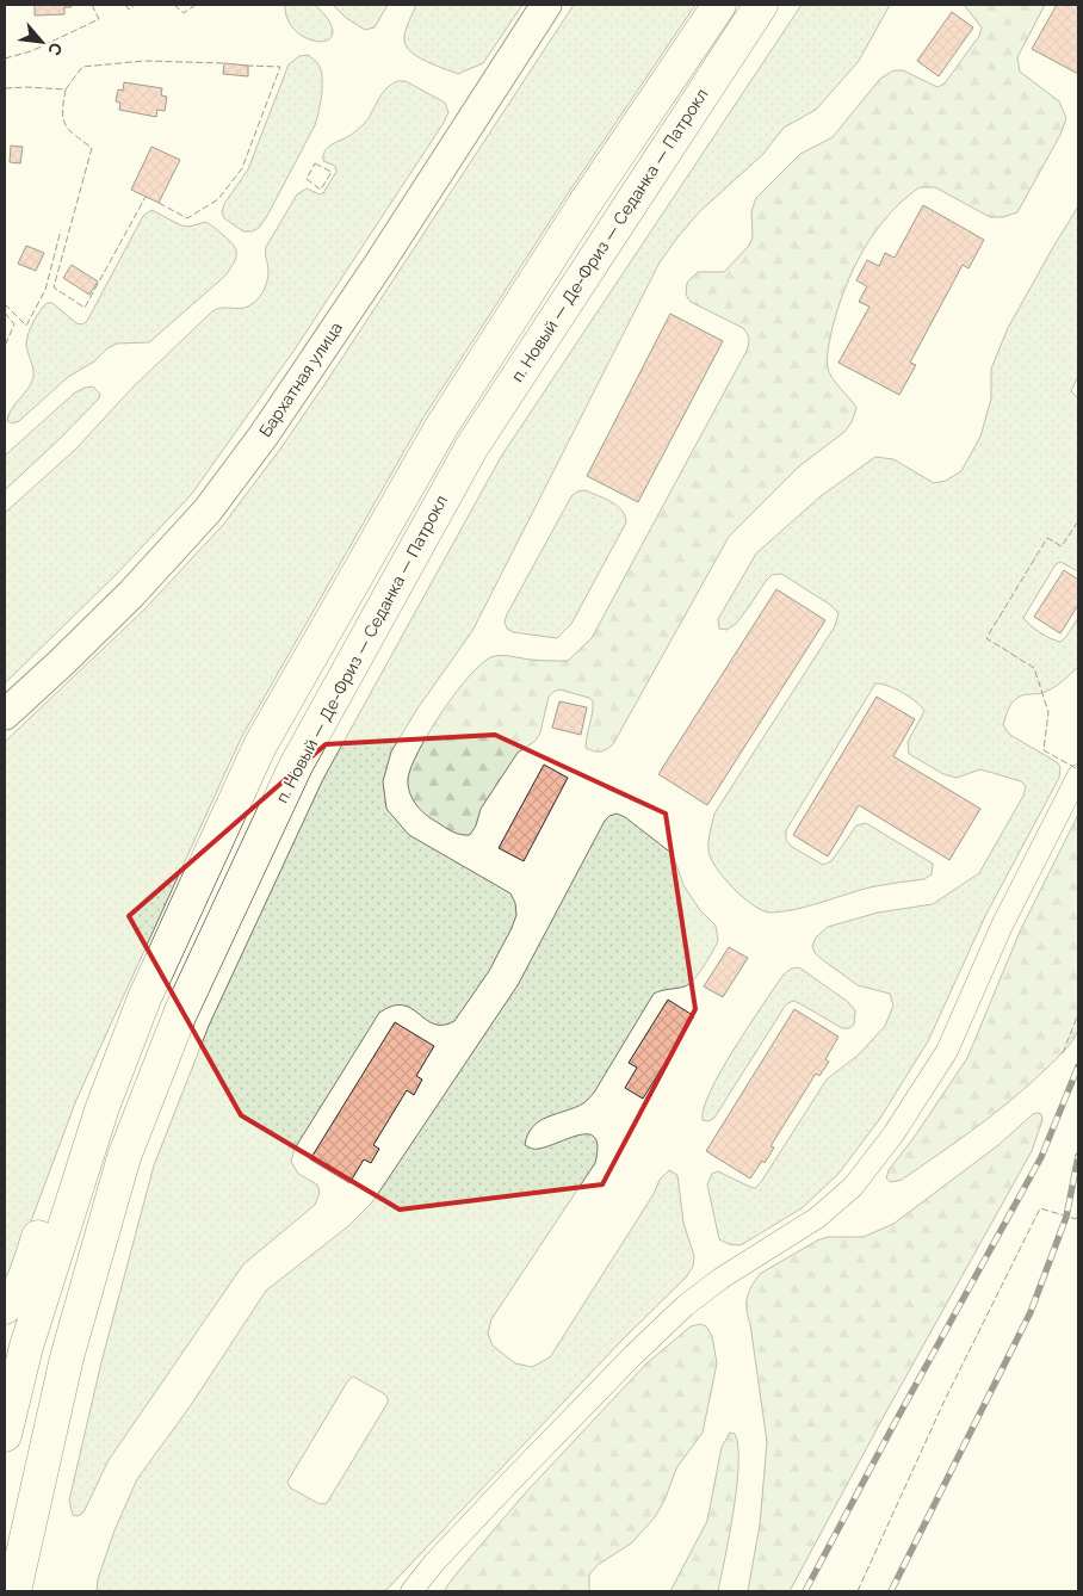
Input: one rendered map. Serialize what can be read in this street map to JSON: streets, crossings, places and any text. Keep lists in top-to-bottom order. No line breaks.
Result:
{"streets":{"main road":["п. Новый — Де-Фриз — Седанка — Патрокл","Бархатная улица"]},"north":"bottom right"}
